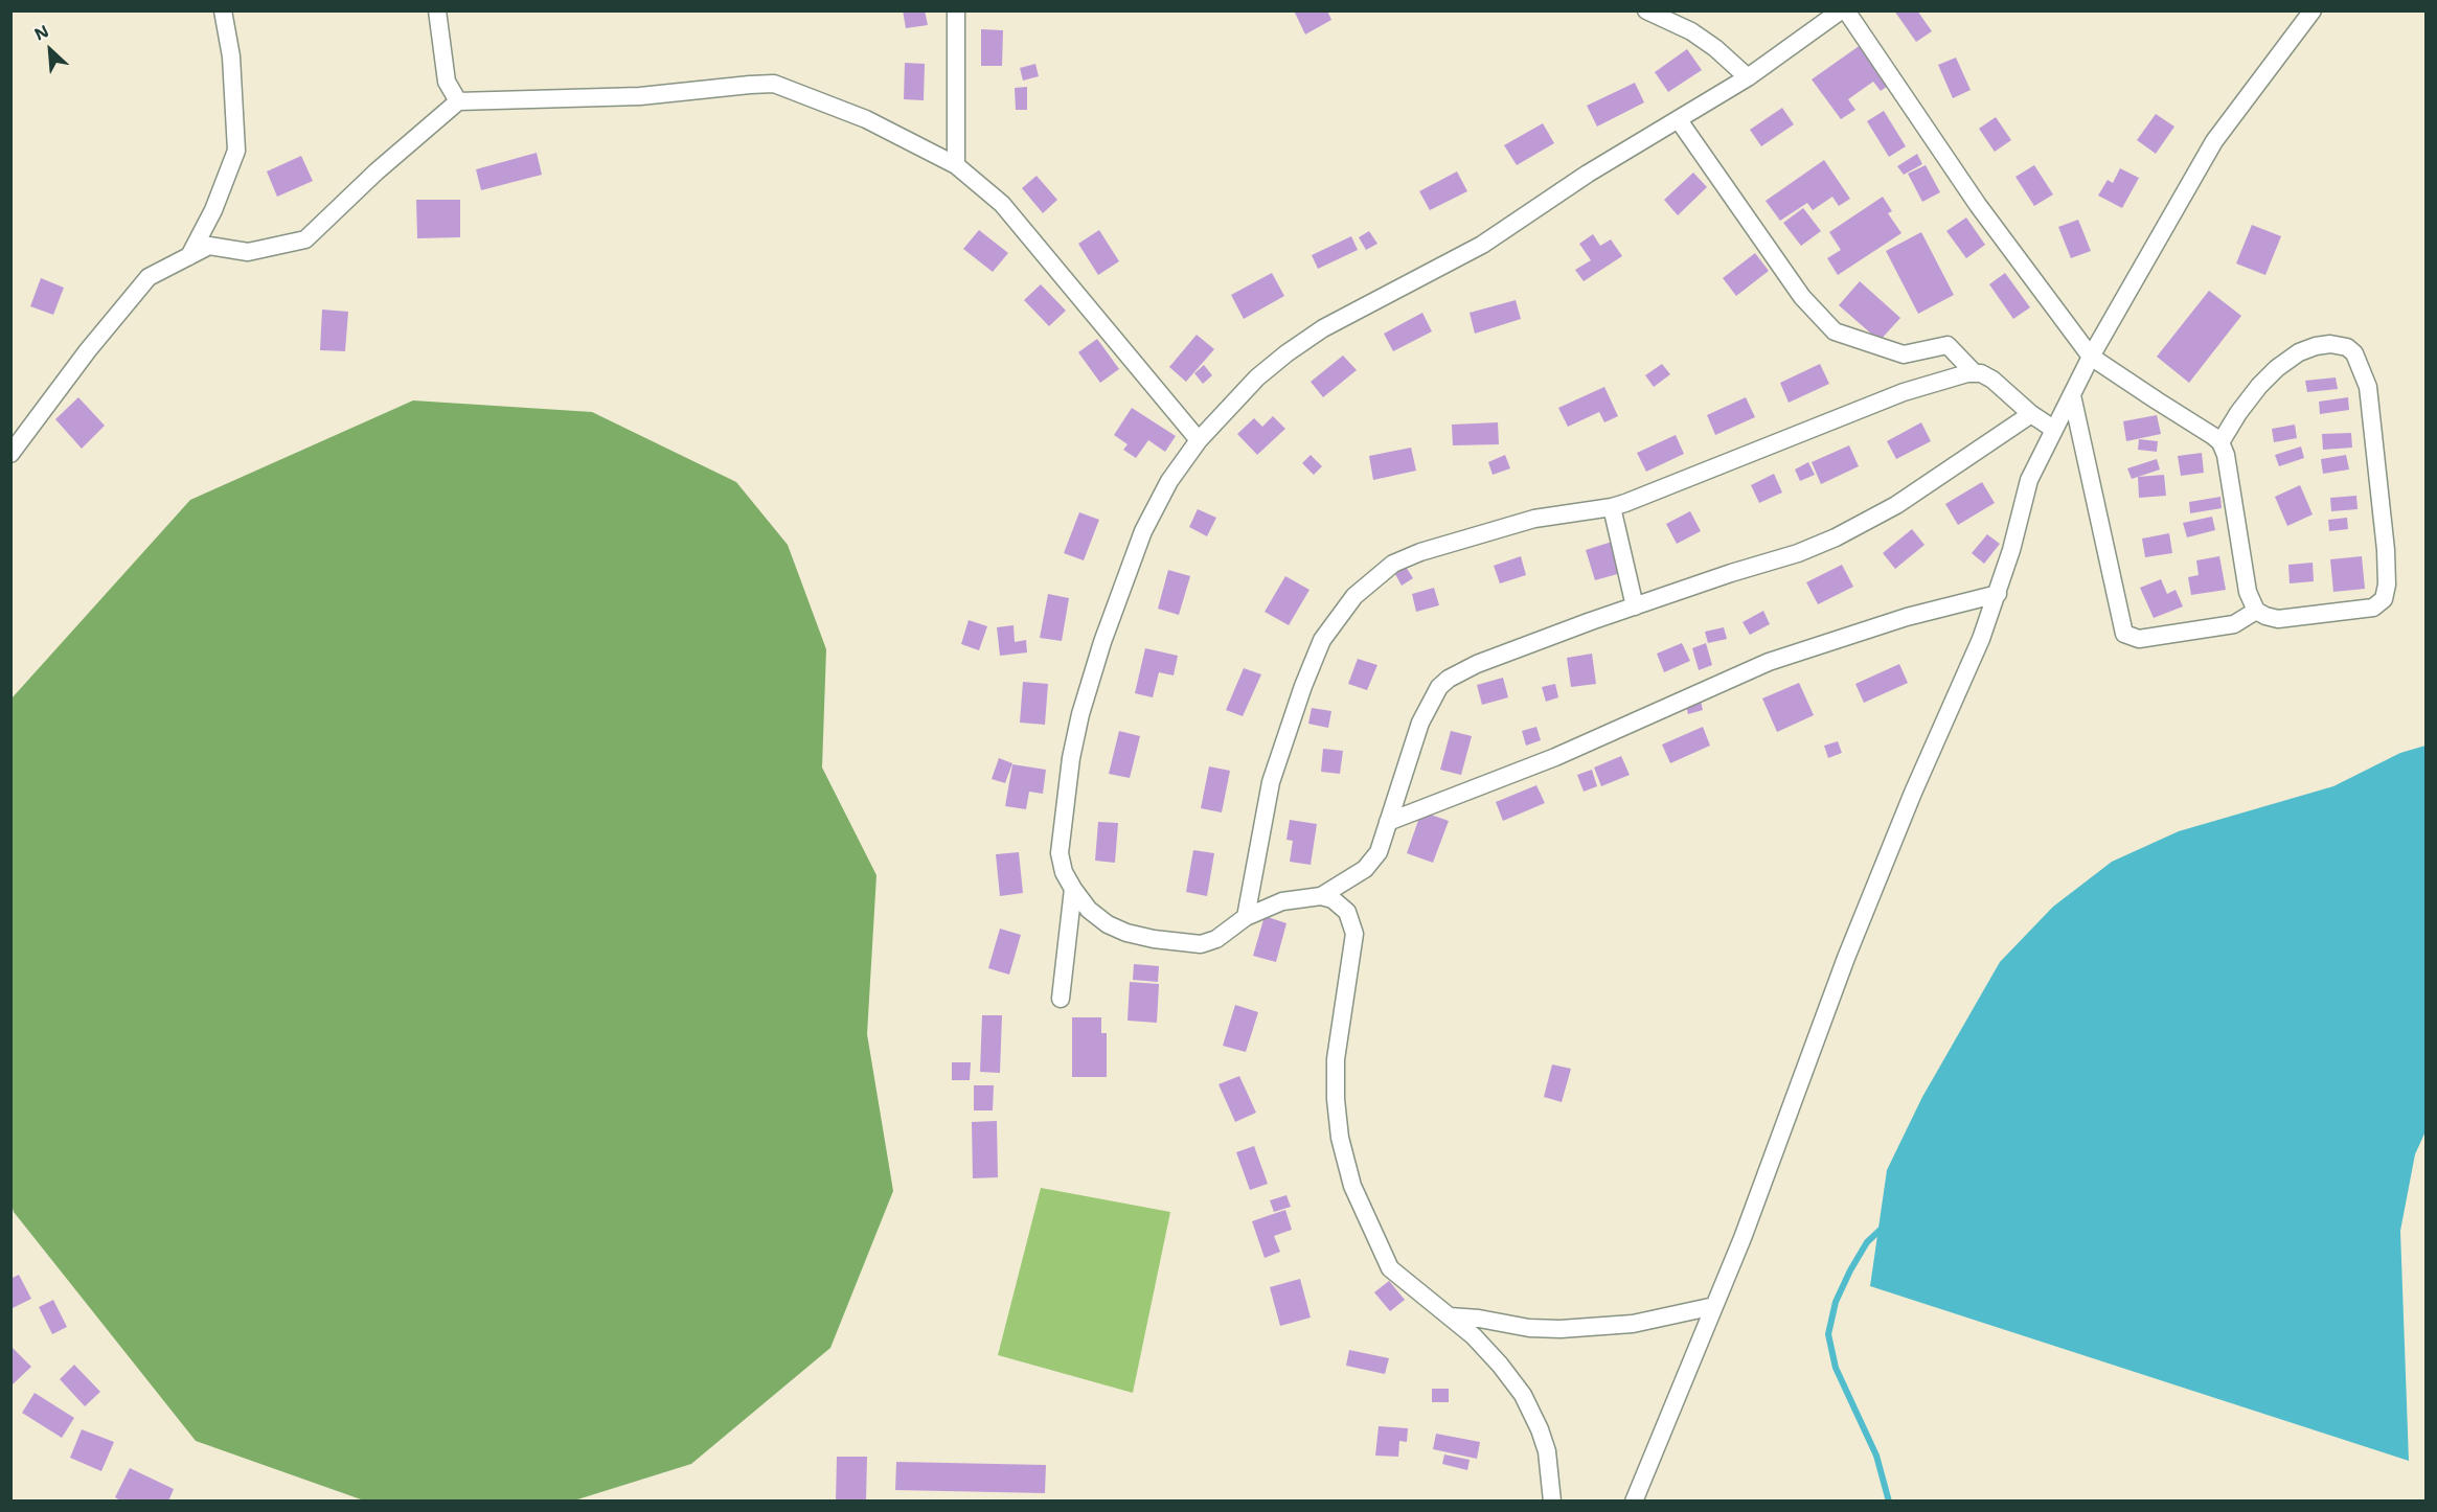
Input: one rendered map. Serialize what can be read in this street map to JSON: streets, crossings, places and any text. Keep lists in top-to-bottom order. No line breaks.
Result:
{"north":"top left"}
